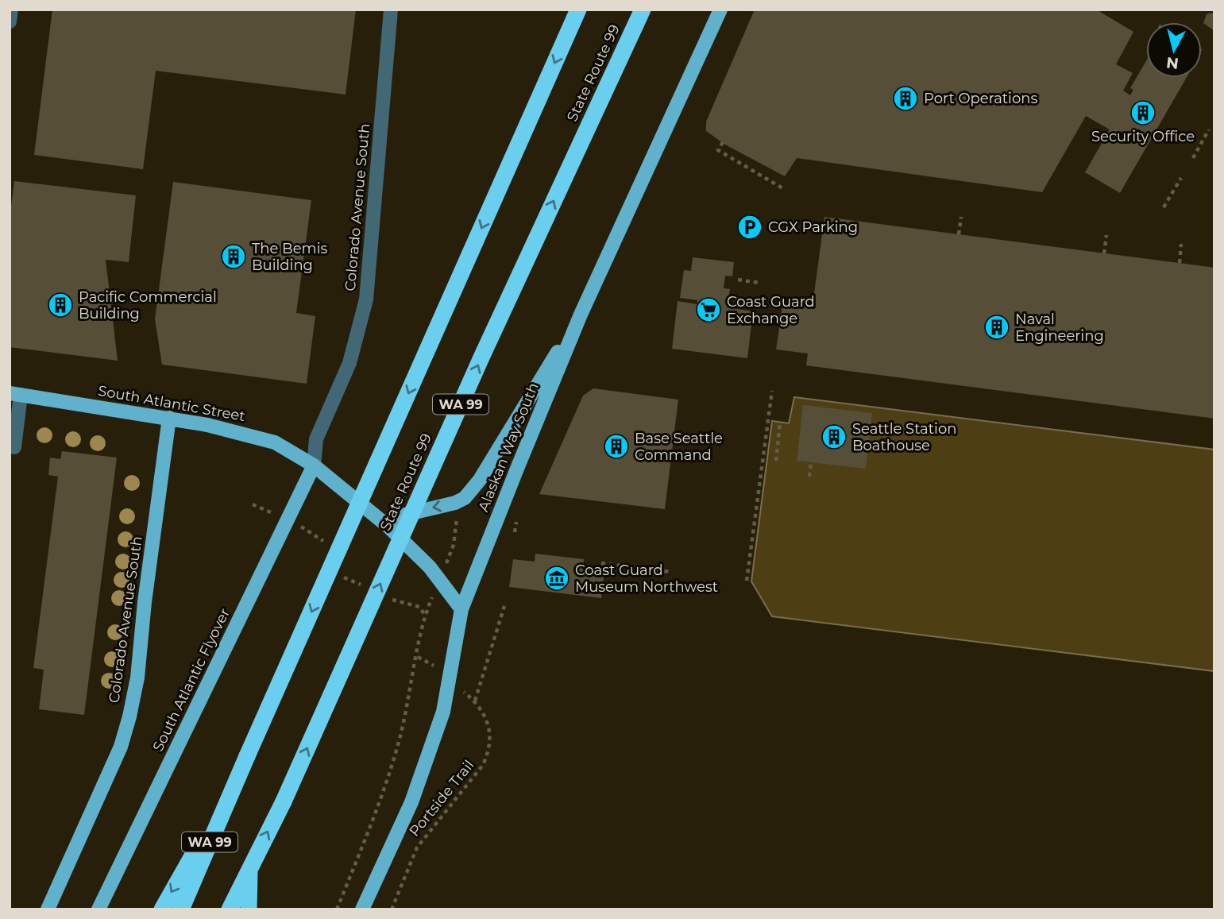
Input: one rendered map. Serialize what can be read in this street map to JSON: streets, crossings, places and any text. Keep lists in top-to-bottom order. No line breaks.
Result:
{"streets":{"highway":["State Route 99","WA 99"],"main road":["Colorado Avenue South","South Atlantic Street","Alaskan Way South","South Atlantic Flyover"],"path":["Portside Trail"]},"crossings":[["Colorado Avenue South","South Atlantic Street"],["Colorado Avenue South","South Atlantic Flyover"],["South Atlantic Street","Alaskan Way South"],["South Atlantic Street","South Atlantic Flyover"]],"places":{"building":["Port Operations","Security Office","The Bemis Building","Pacific Commercial Building","Naval Engineering","Seattle Station Boathouse","Base Seattle Command"],"parking":["CGX Parking"],"supermarket":["Coast Guard Exchange"],"museum":["Coast Guard Museum Northwest"]},"north":"bottom"}
